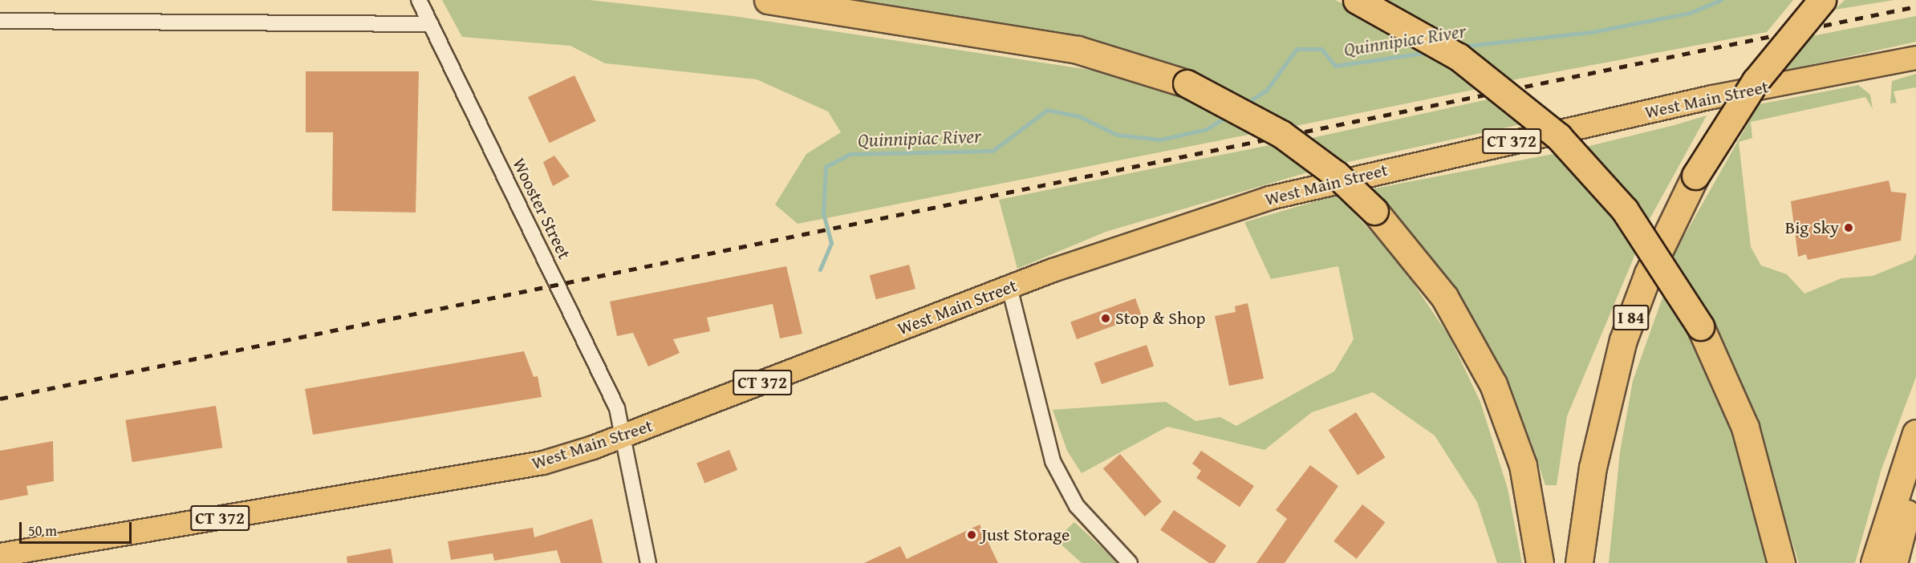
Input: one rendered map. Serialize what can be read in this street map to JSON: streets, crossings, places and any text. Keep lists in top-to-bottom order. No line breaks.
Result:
{"streets":{"highway":["I 84"],"main road":["West Main Street","CT 372"],"street":["Wooster Street"]},"crossings":[["West Main Street","Wooster Street"]],"water":["Quinnipiac River"],"places":["Big Sky","Stop & Shop","Just Storage"],"scale_bar":"50 m"}
